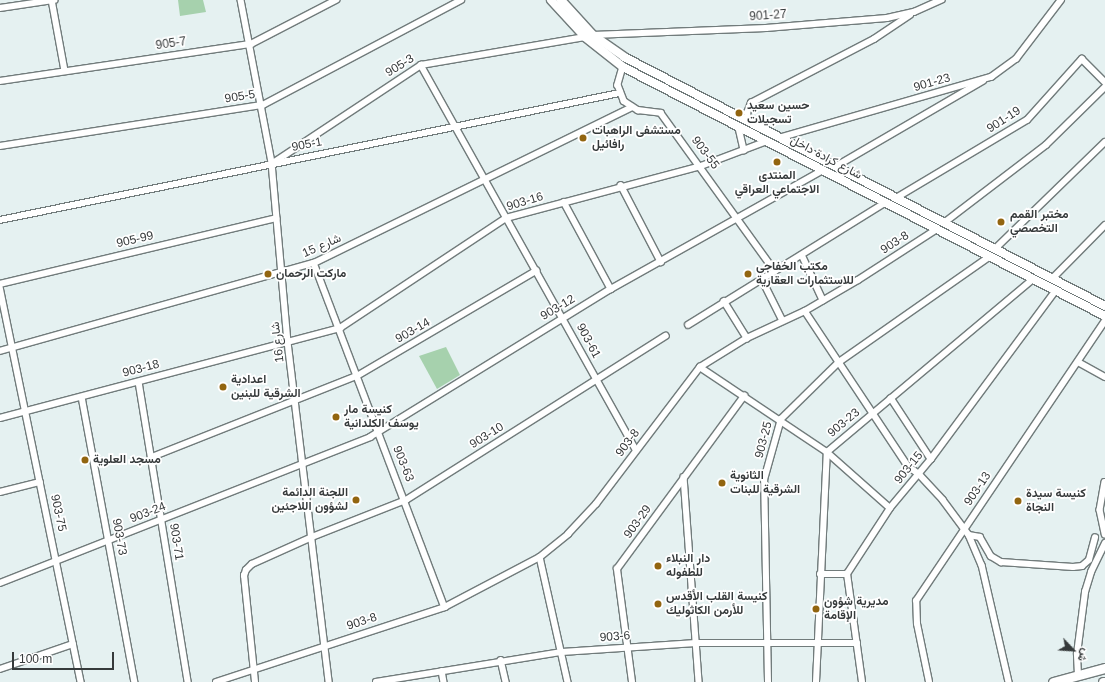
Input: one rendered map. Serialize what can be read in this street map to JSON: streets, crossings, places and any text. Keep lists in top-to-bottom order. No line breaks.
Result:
{"streets":{"main road":["شارع كرادة داخل"],"street":["901-27","905-7","905-3","901-23","905-5","901-19","905-1","903-55","903-16","905-99","903-8","شارع 15","903-12","903-14","903-61","شارع 16","903-18","903-23","903-10","903-25","903-63","903-15","903-13","903-75","903-24","903-29","903-73","903-71","903-6"]},"crossings":[["901-27","905-3"],["901-27","شارع كرادة داخل"],["905-7","شارع 16"],["905-3","905-1"],["905-3","شارع كرادة داخل"],["905-3","903-61"],["905-3","شارع 16"],["901-23","شارع كرادة داخل"],["905-5","شارع 16"],["901-19","شارع كرادة داخل"],["905-1","903-61"],["905-1","شارع 16"],["903-55","903-16"],["903-55","شارع 15"],["903-55","903-12"],["شارع كرادة داخل","903-16"],["شارع كرادة داخل","903-8"],["شارع كرادة داخل","903-12"],["شارع كرادة داخل","903-23"],["شارع كرادة داخل","903-25"],["شارع كرادة داخل","903-15"],["903-16","903-61"],["903-16","شارع 16"],["903-16","903-18"],["903-16","903-63"],["905-99","شارع 16"],["903-8","903-61"],["903-8","شارع 16"],["903-8","903-10"],["903-8","903-63"],["شارع 15","903-61"],["شارع 15","شارع 16"],["شارع 15","903-63"],["شارع 15","903-75"],["903-12","903-61"],["903-12","شارع 16"],["903-12","903-63"],["903-12","903-24"],["903-14","903-61"],["903-14","شارع 16"],["903-14","903-63"],["903-14","903-71"],["903-61","903-10"],["شارع 16","903-18"],["شارع 16","903-10"],["شارع 16","903-24"],["903-18","903-75"],["903-18","903-73"],["903-18","903-71"],["903-23","903-6"],["903-10","903-63"],["903-25","903-6"],["903-75","903-24"],["903-24","903-73"],["903-24","903-71"],["903-29","903-6"]],"places":["حسين سعيد تسجيلات","مستشفى الراهبات رافائيل","المنتدى الاجتماعي العراقي","مختبر القمم التخصصي","ماركت الرحمان","مكتب الخفاجي للاستثمارات العقارية","اعدادية الشرقية للبنين","كنيسة مار يوسف الكلدانية","مسجد العلوية","الثانوية الشرقية للبنات","اللجنة الدائمة لشؤون اللاجئين","كنيسة سيدة النجاة","دار النبلاء للطفوله","كنيسة القلب الأقدس للأرمن الكاثوليك","مديرية شؤون الإقامة"],"scale_bar":"100 m","north":"bottom right"}
